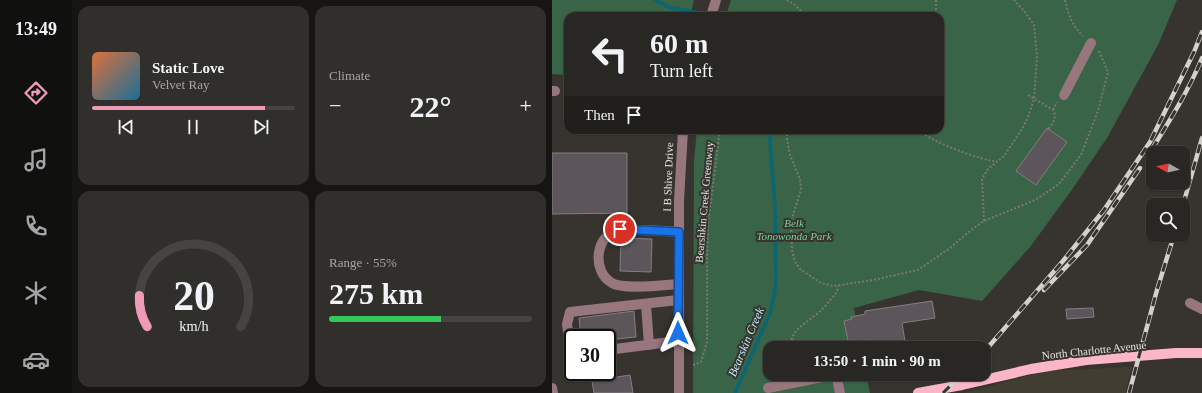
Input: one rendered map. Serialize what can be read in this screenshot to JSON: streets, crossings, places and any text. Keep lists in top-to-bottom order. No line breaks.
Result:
{"streets":{"main road":["North Charlotte Avenue"],"street":["I B Shive Drive"],"path":["Bearshkin Creek Greenway"]},"water":["Bearskin Creek"],"parks":["Belk Tonowonda Park"],"north":"left","page":{"tabs":"13:49","tile":["Climate",["Range · 55%","275 km"]],"turn":["60 m","Turn left"],"song":["Static Love","Velvet Ray"],"heat":["−","22°","+"],"then":"Then","limit":"30","trip":"13:50 · 1 min · 90 m","gauge":["20","km/h"]}}
